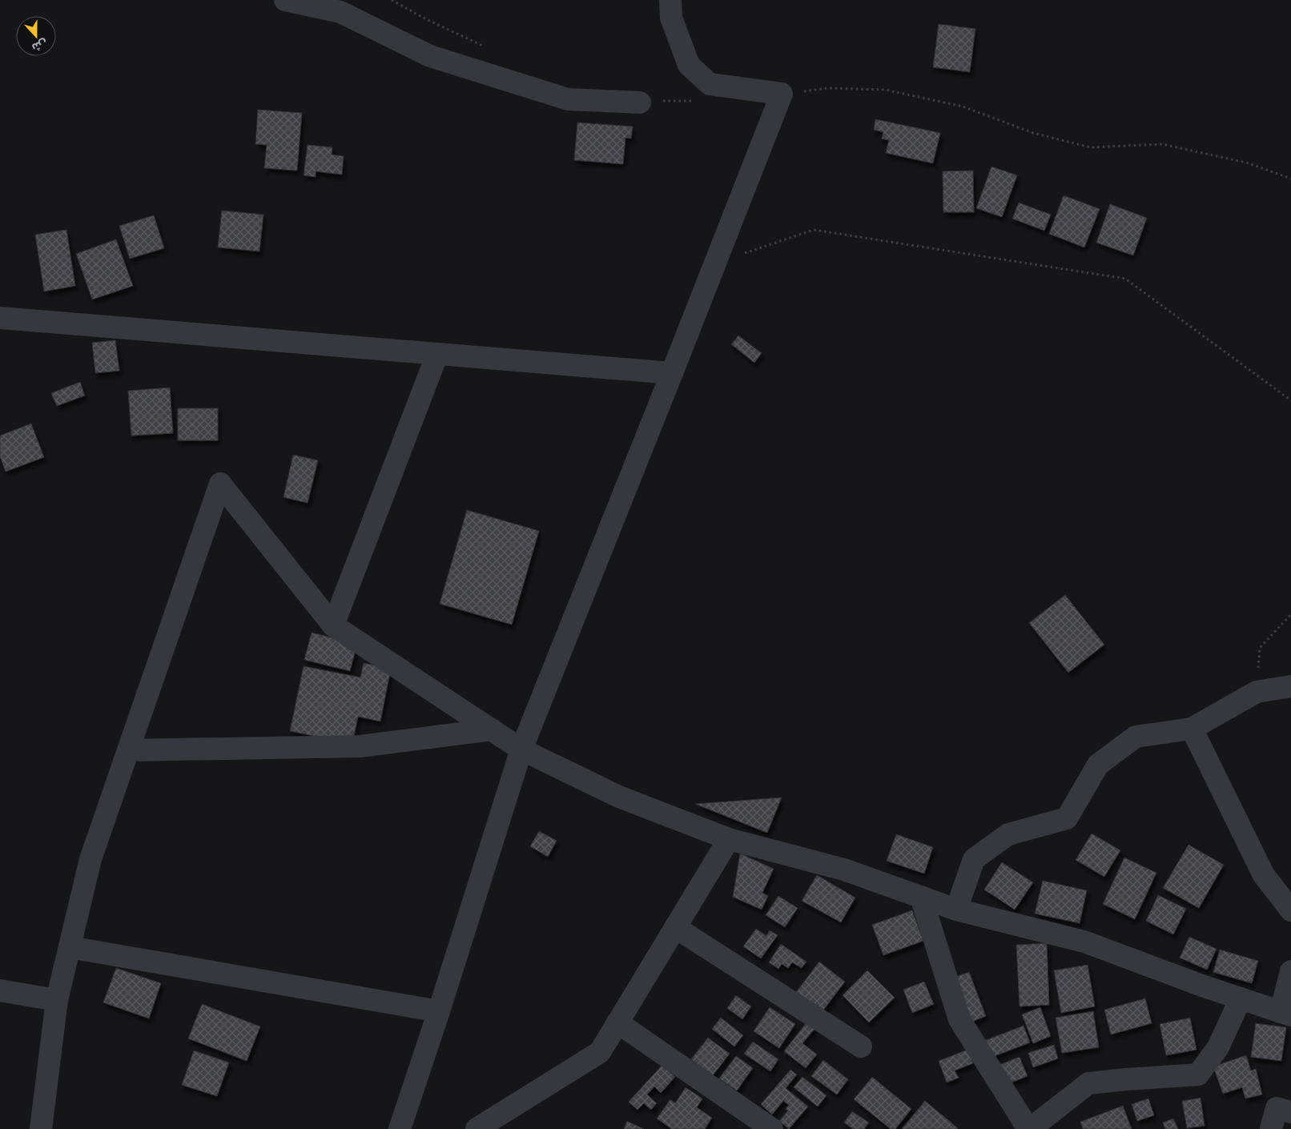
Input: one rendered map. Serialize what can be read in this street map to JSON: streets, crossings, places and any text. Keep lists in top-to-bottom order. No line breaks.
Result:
{"north":"bottom"}
